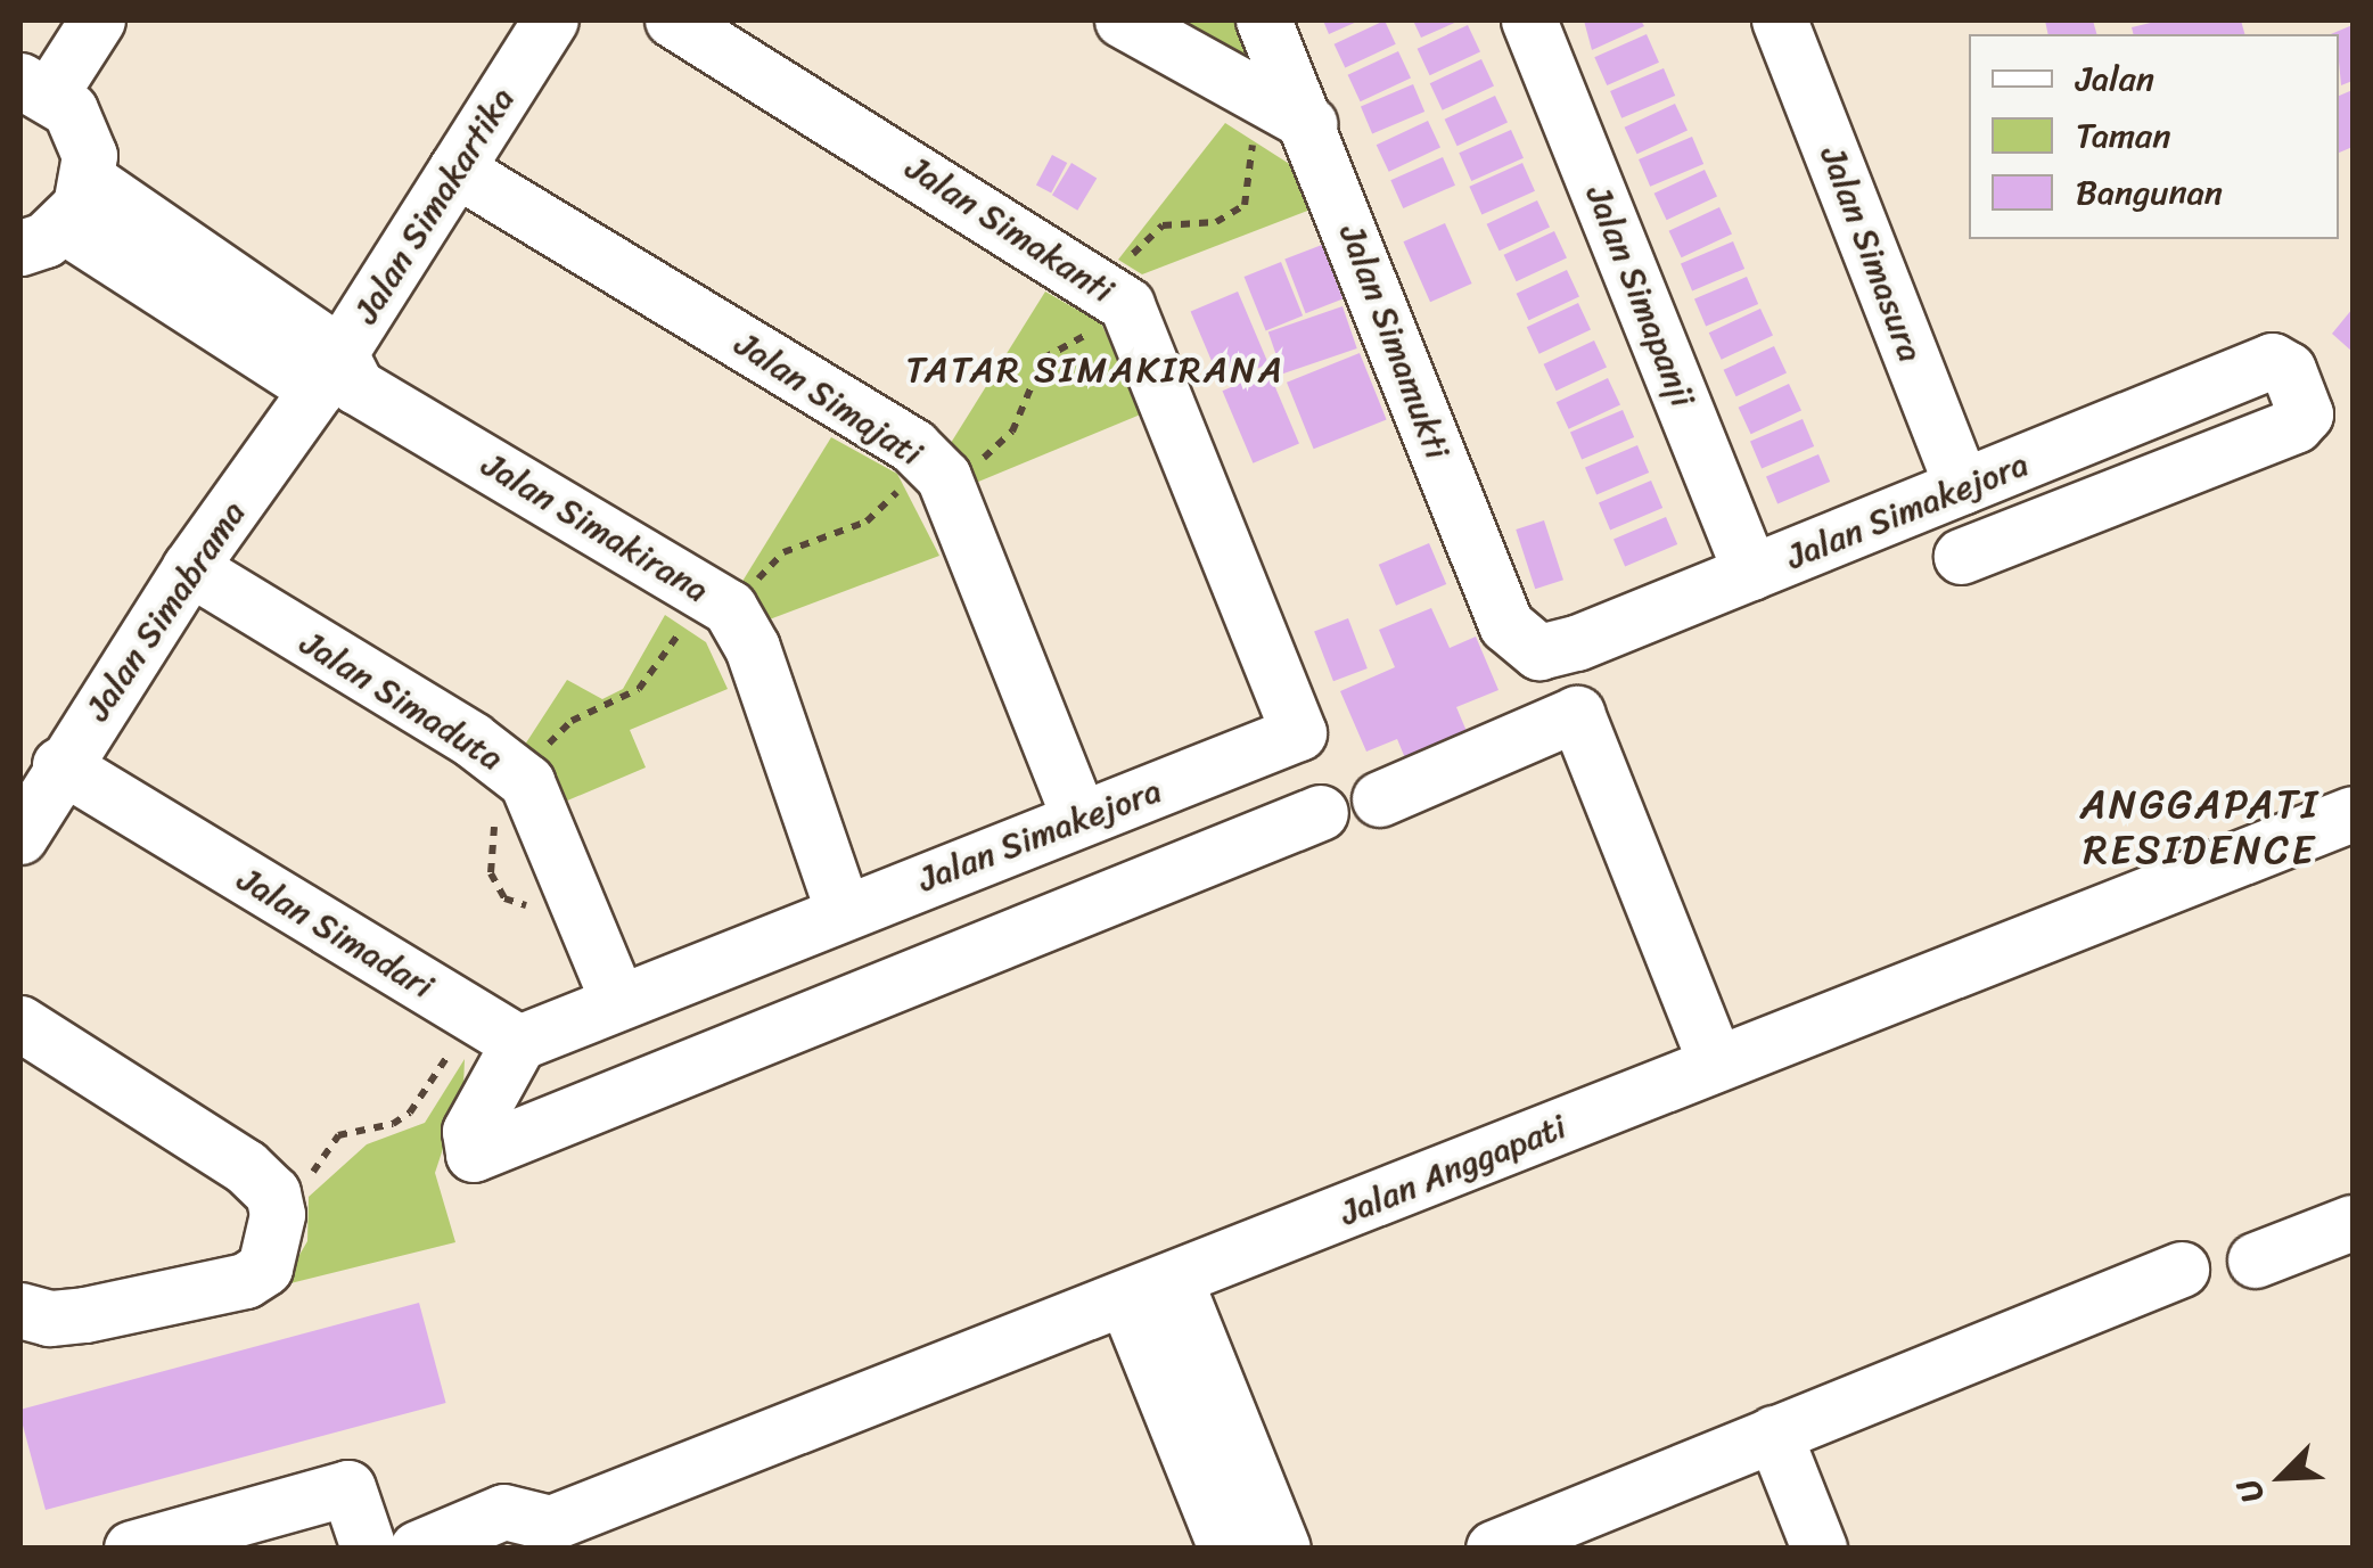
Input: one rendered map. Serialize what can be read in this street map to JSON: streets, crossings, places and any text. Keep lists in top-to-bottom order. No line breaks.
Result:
{"streets":{"street":["Jalan Simakartika","Jalan Simakanti","Jalan Simasura","Jalan Simapanji","Jalan Simamukti","Jalan Simajati","Jalan Simakejora","Jalan Simakirana","Jalan Simabrama","Jalan Simaduta","Jalan Simadari","Jalan Anggapati"]},"crossings":[["Jalan Simakartika","Jalan Simajati"],["Jalan Simakartika","Jalan Simakirana"],["Jalan Simakartika","Jalan Simabrama"],["Jalan Simakanti","Jalan Simakejora"],["Jalan Simasura","Jalan Simakejora"],["Jalan Simapanji","Jalan Simakejora"],["Jalan Simamukti","Jalan Simakejora"],["Jalan Simajati","Jalan Simakejora"],["Jalan Simakejora","Jalan Simakirana"],["Jalan Simakejora","Jalan Simaduta"],["Jalan Simakirana","Jalan Simabrama"],["Jalan Simabrama","Jalan Simaduta"],["Jalan Simabrama","Jalan Simadari"]],"districts":["TATAR SIMAKIRANA","ANGGAPATI RESIDENCE"],"legend":["Jalan","Taman","Bangunan"],"north":"bottom left"}
